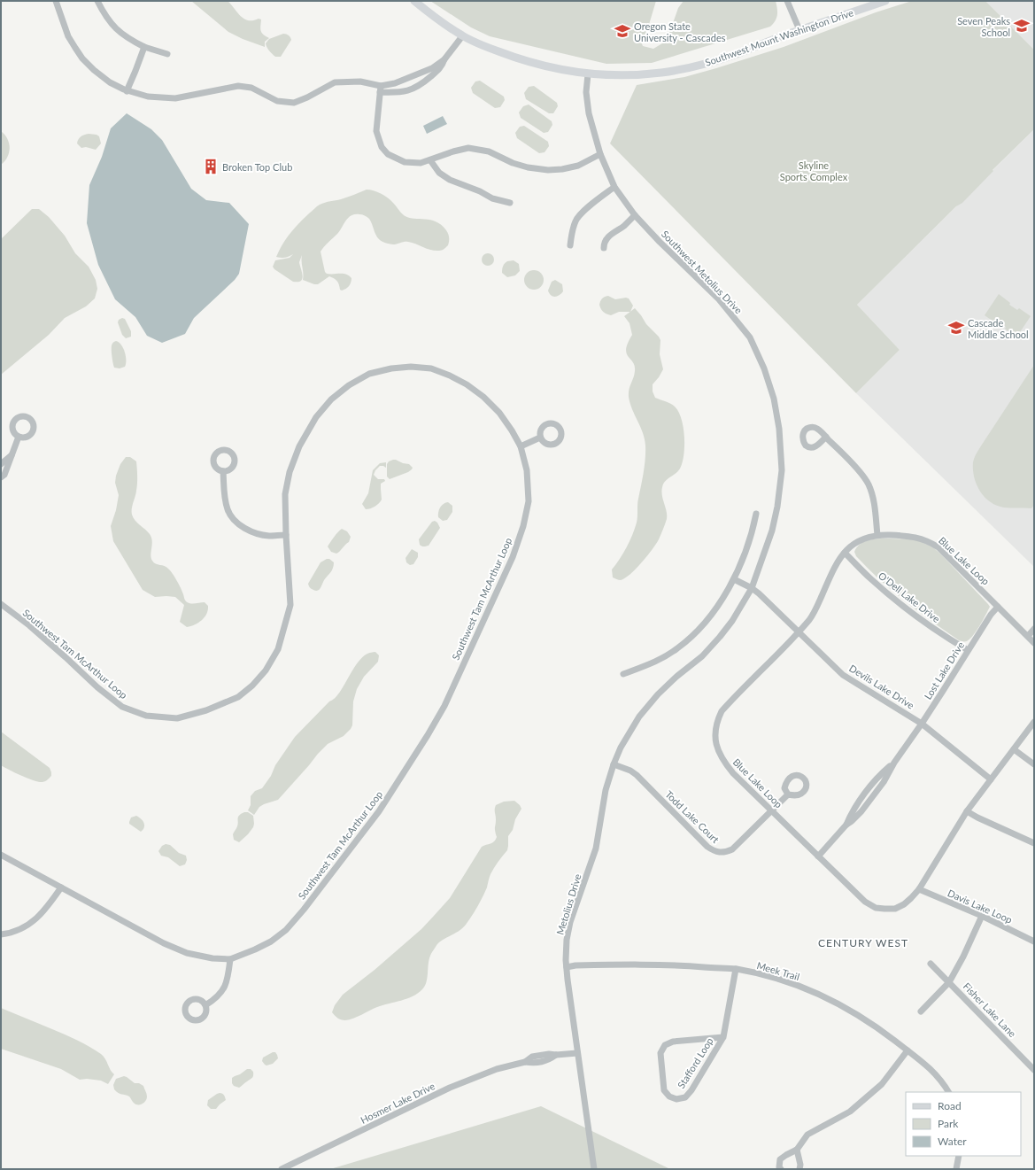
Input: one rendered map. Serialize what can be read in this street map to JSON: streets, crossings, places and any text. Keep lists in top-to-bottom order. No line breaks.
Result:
{"streets":{"main road":["Southwest Mount Washington Drive"],"street":["Southwest Metolius Drive","Blue Lake Loop","O'Dell Lake Drive","Southwest Tam McArthur Loop","Lost Lake Drive","Devils Lake Drive","Todd Lake Court","Metolius Drive","Davis Lake Loop","Meek Trail","Fisher Lake Lane","Stafford Loop","Hosmer Lake Drive"]},"crossings":[["Southwest Mount Washington Drive","Southwest Metolius Drive"],["Southwest Metolius Drive","Devils Lake Drive"],["Southwest Metolius Drive","Metolius Drive"],["Blue Lake Loop","O'Dell Lake Drive"],["Blue Lake Loop","Lost Lake Drive"],["Blue Lake Loop","Devils Lake Drive"],["Blue Lake Loop","Todd Lake Court"],["Blue Lake Loop","Davis Lake Loop"],["O'Dell Lake Drive","Lost Lake Drive"],["Lost Lake Drive","Devils Lake Drive"],["Todd Lake Court","Metolius Drive"],["Metolius Drive","Meek Trail"],["Metolius Drive","Hosmer Lake Drive"],["Meek Trail","Stafford Loop"]],"districts":["CENTURY WEST"],"parks":["Skyline Sports Complex"],"places":{"school or university":["Seven Peaks School","Oregon State University - Cascades","Cascade Middle School"],"building":["Broken Top Club"]},"legend":["Road","Park","Water"]}
